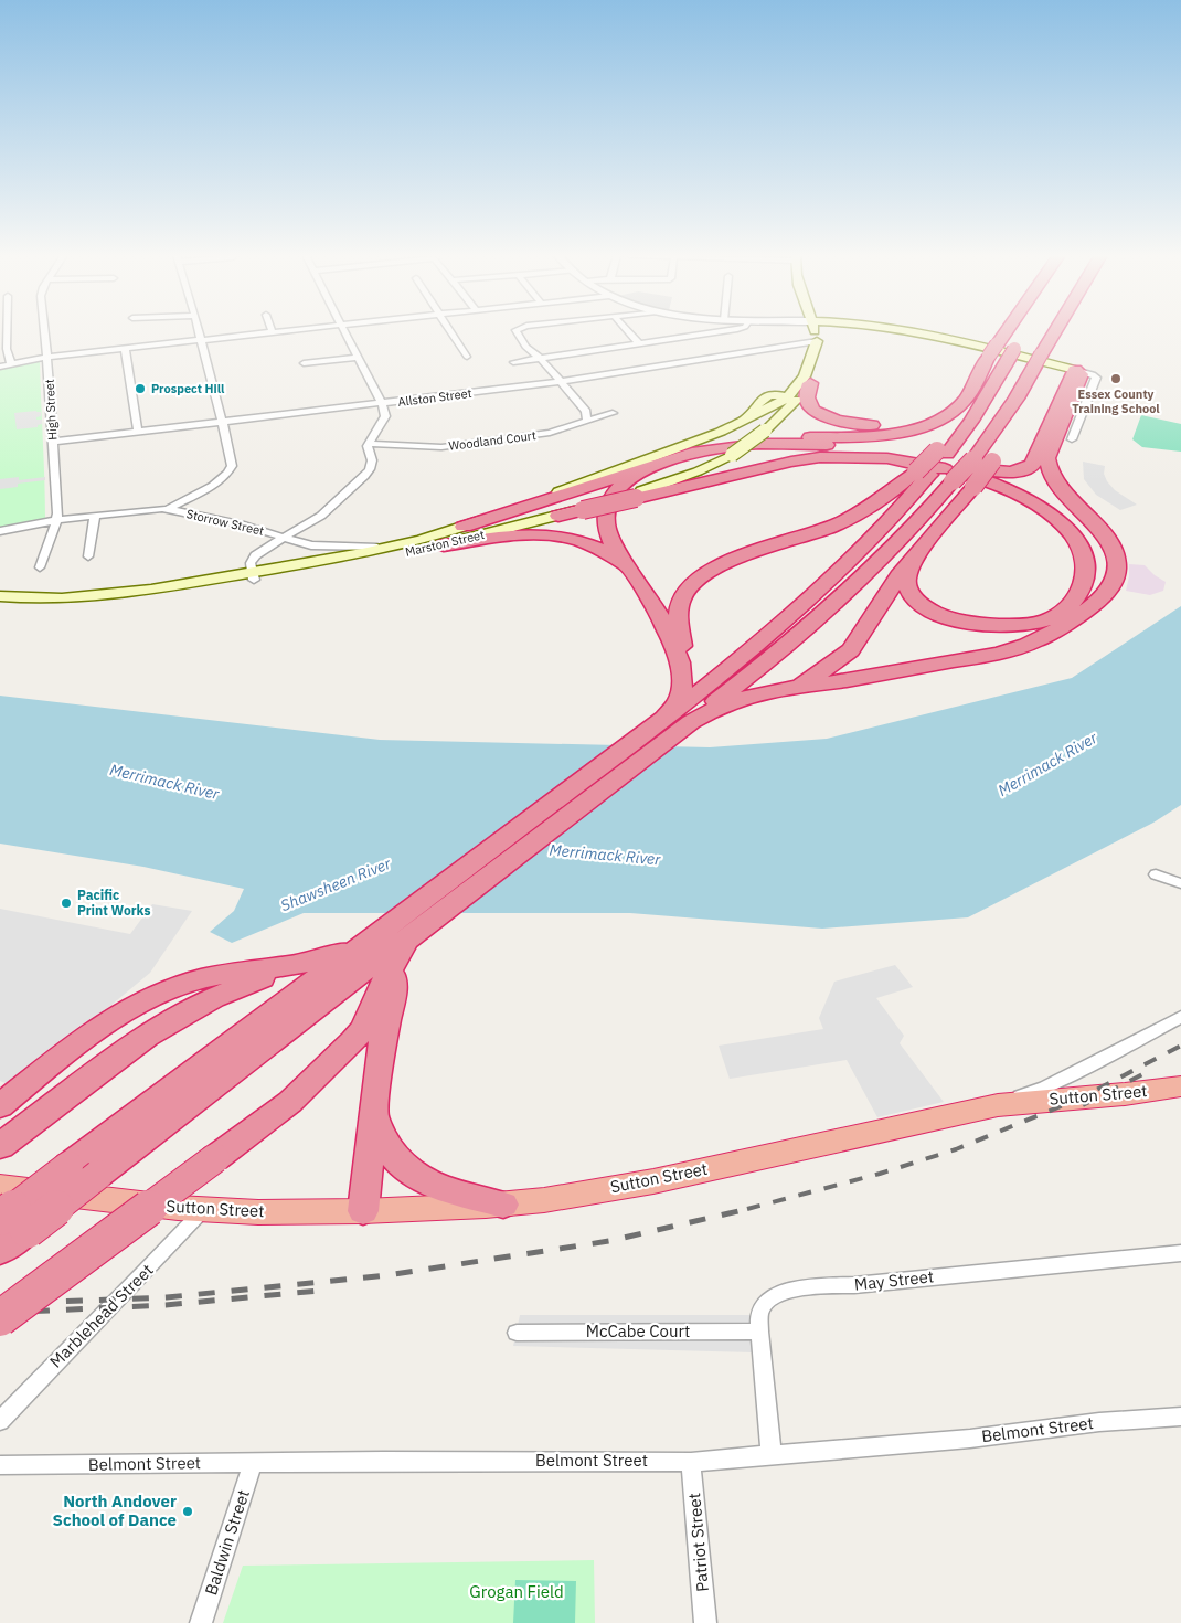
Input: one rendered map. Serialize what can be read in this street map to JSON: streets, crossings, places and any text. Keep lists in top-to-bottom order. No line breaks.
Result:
{"streets":{"highway":["Sutton Street"],"main road":["Marston Street"],"street":["Allston Street","High Street","Woodland Court","Storrow Street","May Street","Marblehead Street","McCabe Court","Belmont Street","Baldwin Street","Patriot Street"]},"crossings":[["Allston Street","High Street"],["High Street","Storrow Street"],["Storrow Street","Marston Street"],["Sutton Street","Marblehead Street"],["May Street","McCabe Court"],["May Street","Belmont Street"],["Belmont Street","Baldwin Street"],["Belmont Street","Patriot Street"]],"water":["Merrimack River","Shawsheen River"],"parks":["Grogan Field"],"places":["Essex County Training School","Prospect Hill","Pacific Print Works","North Andover School of Dance"]}
